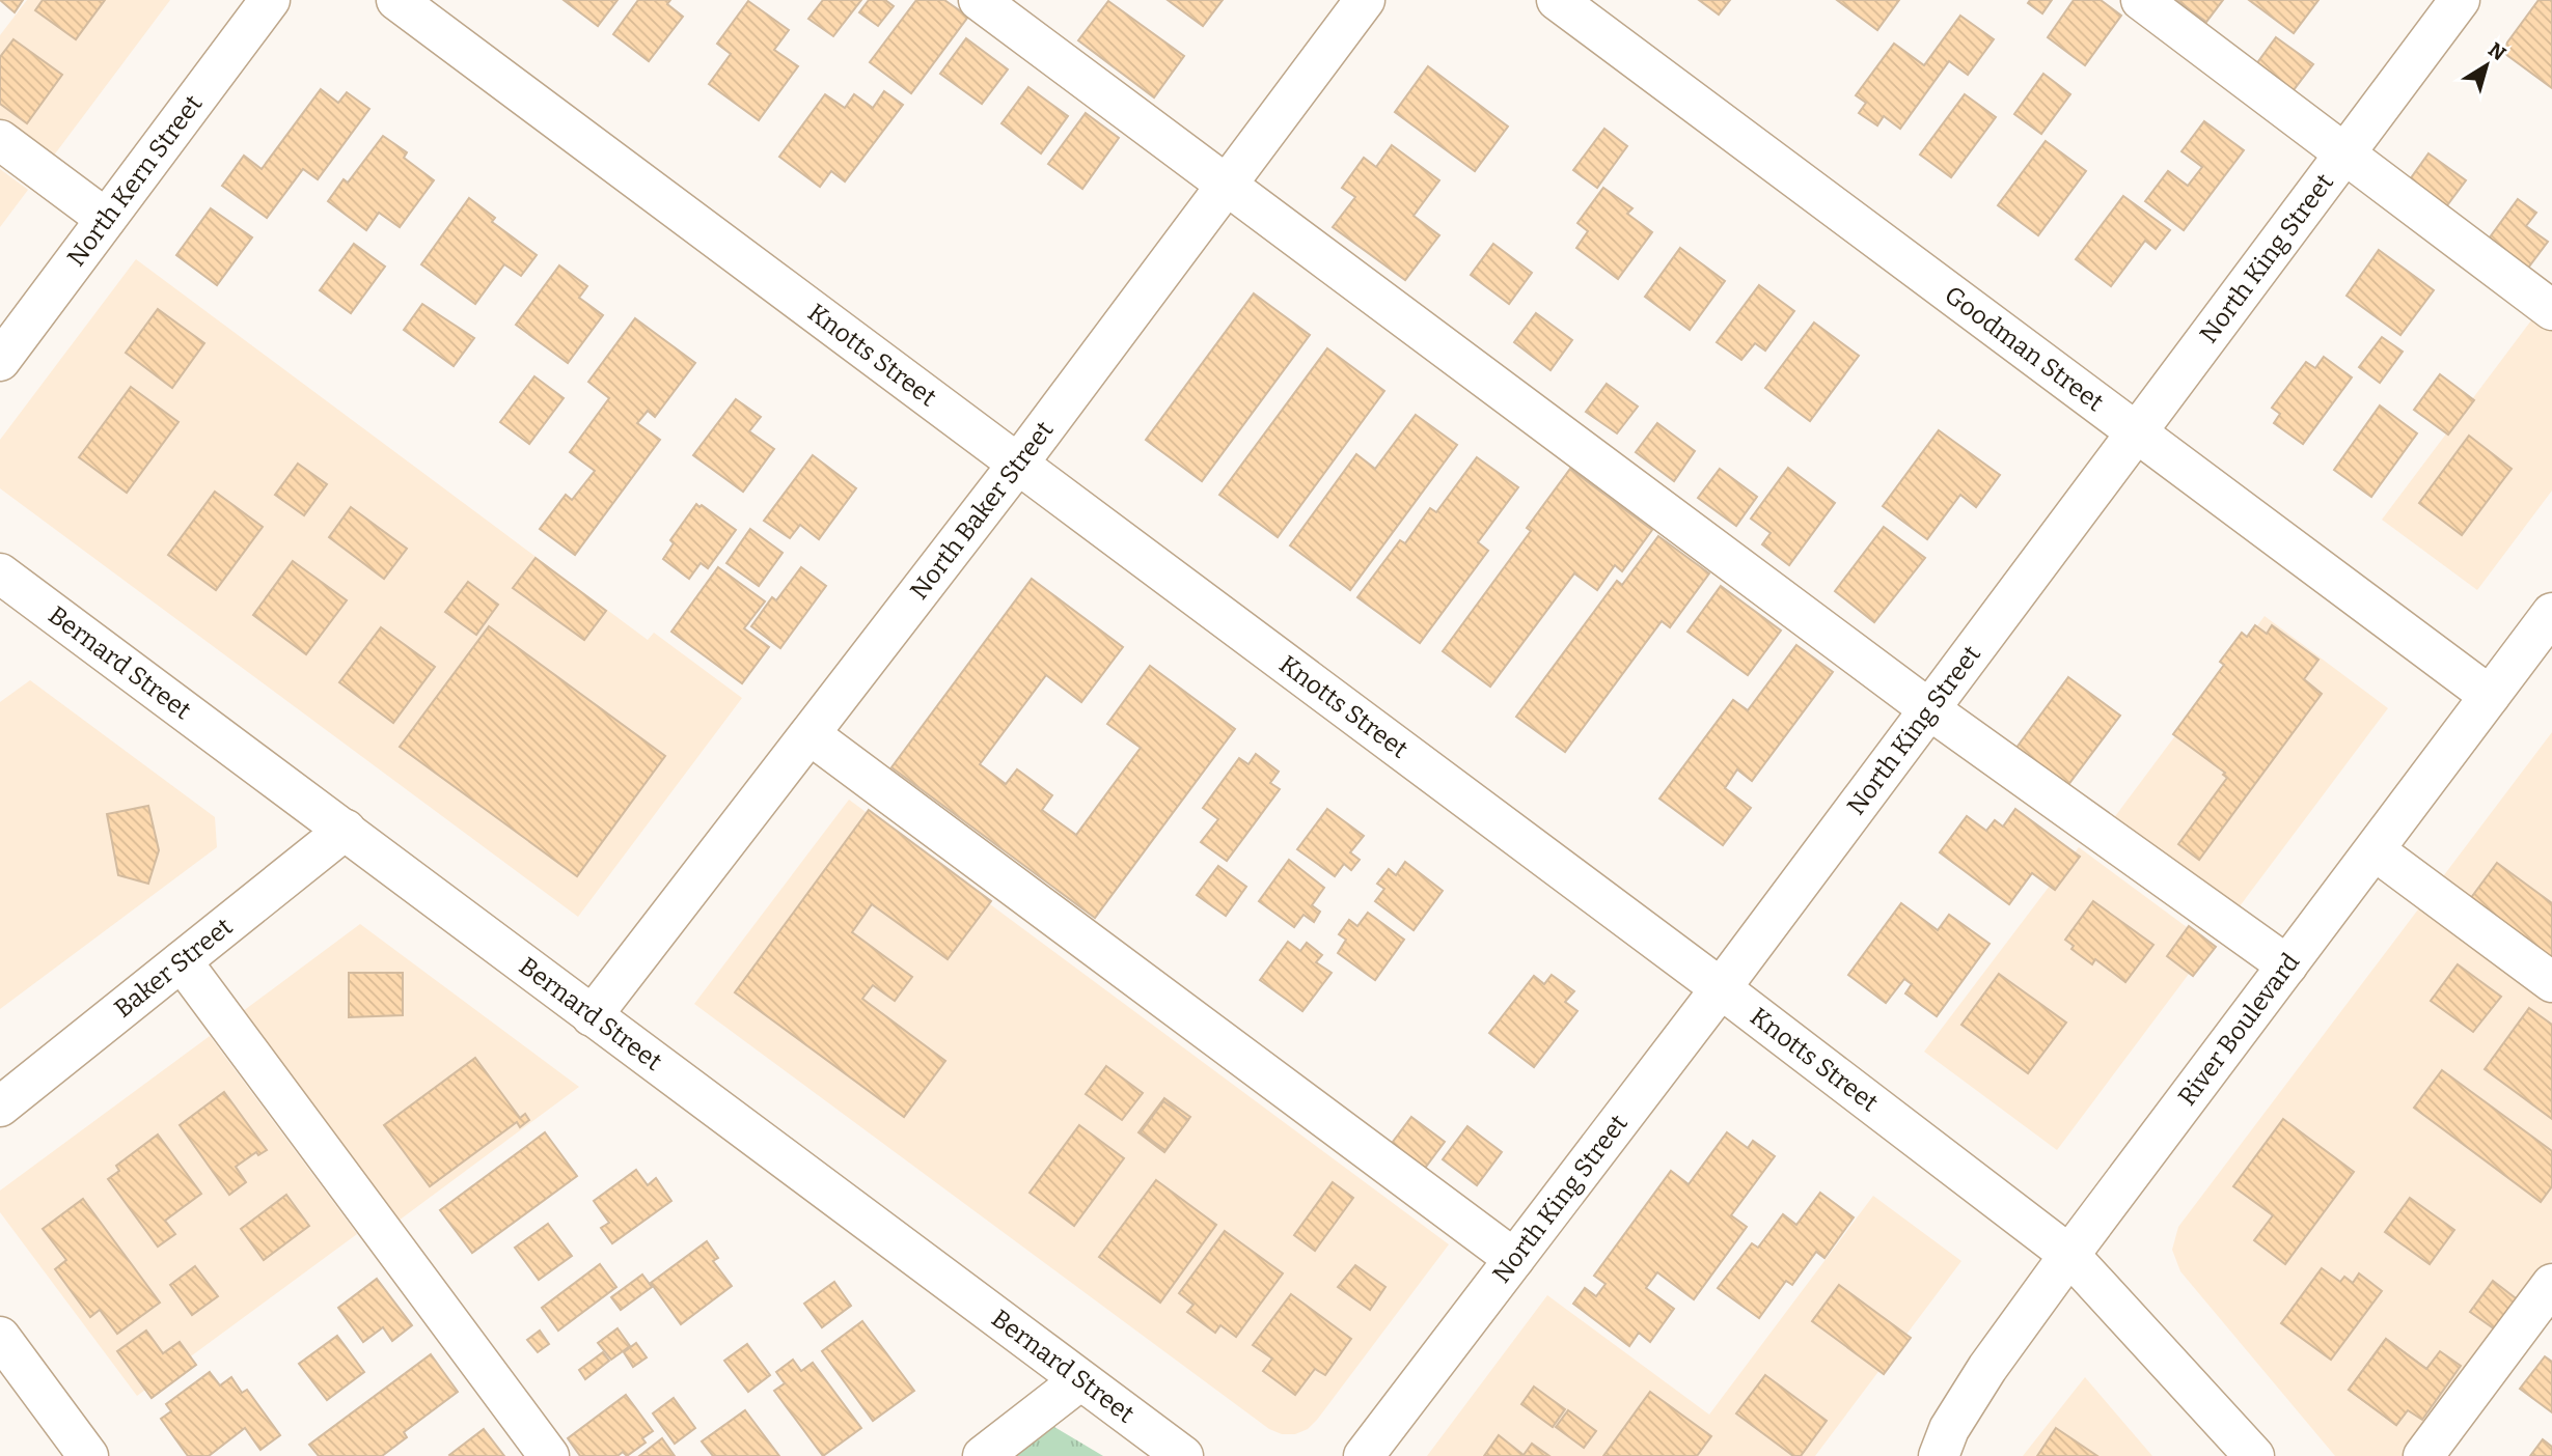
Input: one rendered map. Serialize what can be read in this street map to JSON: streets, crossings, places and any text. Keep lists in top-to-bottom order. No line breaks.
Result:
{"streets":{"street":["North Kern Street","North King Street","Goodman Street","Knotts Street","North Baker Street","Bernard Street","Baker Street","River Boulevard"]},"crossings":[["North King Street","Goodman Street"],["North King Street","Knotts Street"],["Goodman Street","River Boulevard"],["Knotts Street","North Baker Street"],["Knotts Street","River Boulevard"],["North Baker Street","Bernard Street"],["Bernard Street","Baker Street"]],"north":"top right"}
